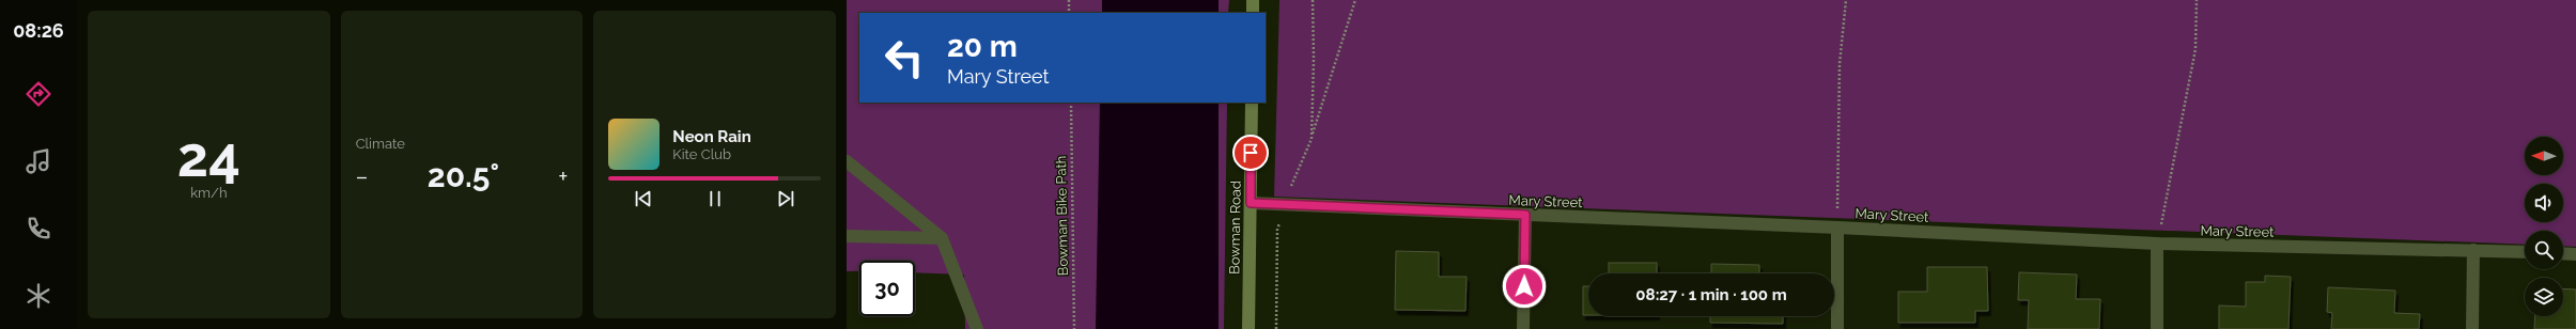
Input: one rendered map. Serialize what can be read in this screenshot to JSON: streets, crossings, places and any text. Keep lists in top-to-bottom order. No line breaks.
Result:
{"streets":{"main road":["Bowman Road"],"street":["Mary Street"],"path":["Bowman Bike Path"]},"crossings":[["Mary Street","Bowman Road"]],"north":"left","page":{"tabs":"08:26","tile":[["24","km/h"],"Climate"],"turn":["20 m","Mary Street"],"song":["Neon Rain","Kite Club"],"heat":["−","20.5°","+"],"limit":"30","trip":"08:27 · 1 min · 100 m"}}
